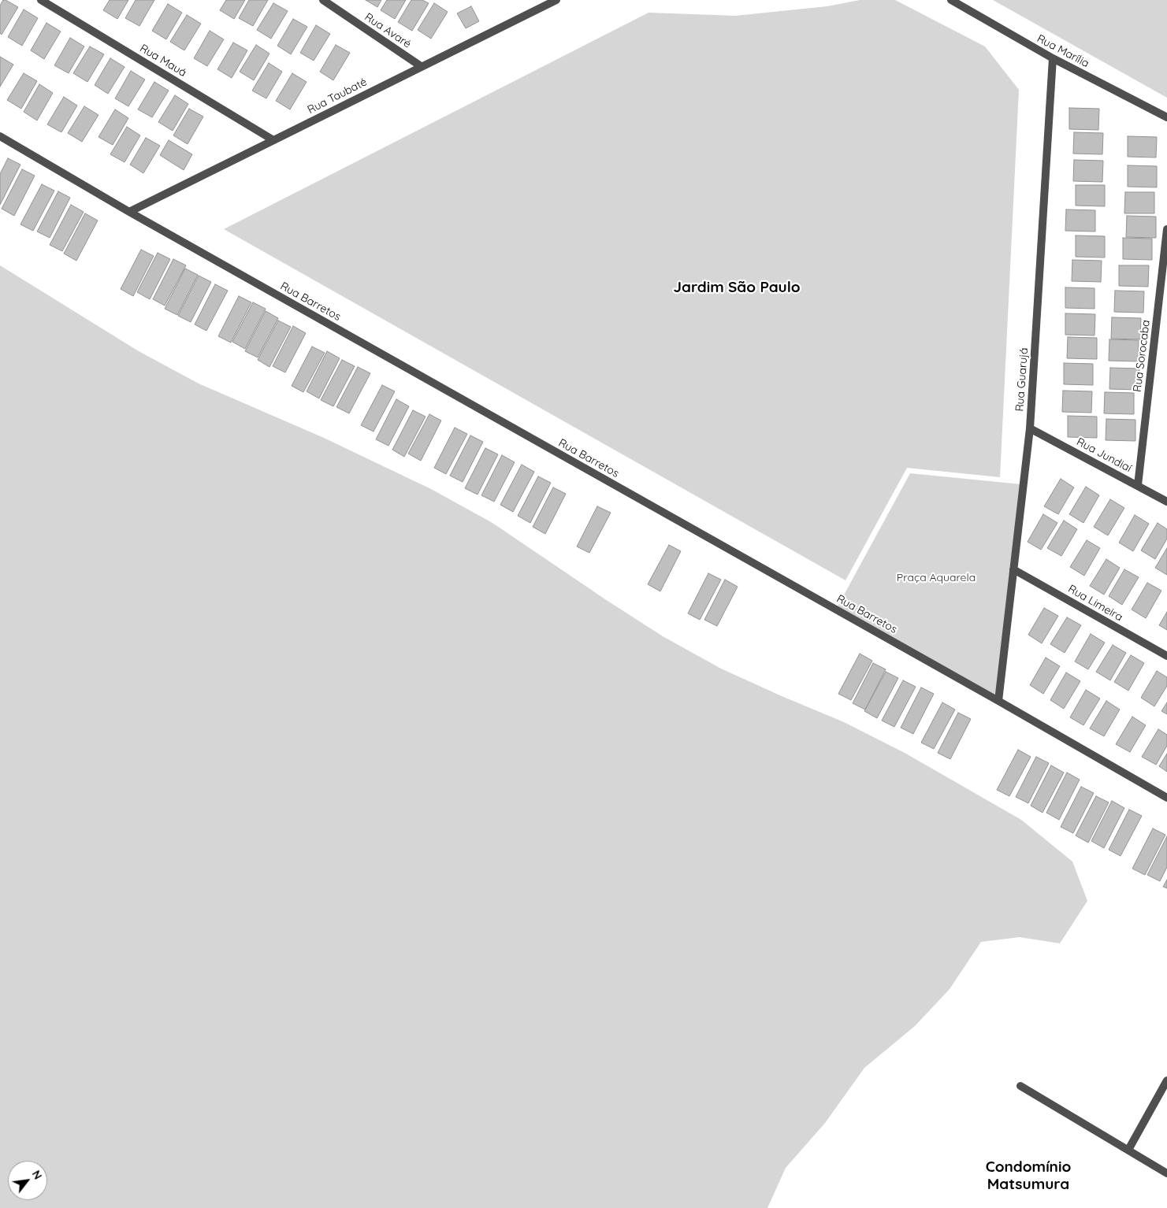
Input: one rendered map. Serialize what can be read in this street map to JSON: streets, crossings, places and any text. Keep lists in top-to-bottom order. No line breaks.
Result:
{"streets":{"street":["Rua Avaré","Rua Marília","Rua Mauá","Rua Taubaté","Rua Barretos","Rua Sorocaba","Rua Guarujá","Rua Jundiaí","Rua Limeira"]},"crossings":[["Rua Avaré","Rua Taubaté"],["Rua Marília","Rua Guarujá"],["Rua Mauá","Rua Taubaté"],["Rua Taubaté","Rua Barretos"],["Rua Barretos","Rua Guarujá"],["Rua Sorocaba","Rua Jundiaí"],["Rua Guarujá","Rua Jundiaí"],["Rua Guarujá","Rua Limeira"]],"districts":["Jardim São Paulo","Condomínio Matsumura"],"parks":["Praça Aquarela"],"north":"top right"}
